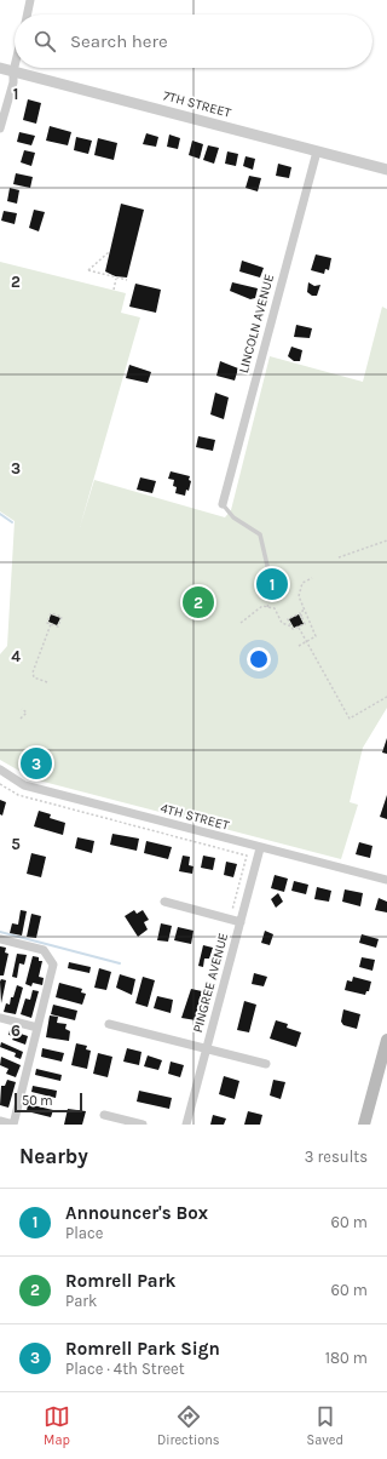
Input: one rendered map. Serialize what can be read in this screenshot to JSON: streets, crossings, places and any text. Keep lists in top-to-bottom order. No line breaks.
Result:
{"streets":{"street":["7TH STREET","LINCOLN AVENUE","4TH STREET","PINGREE AVENUE"]},"crossings":[["7TH STREET","LINCOLN AVENUE"],["4TH STREET","PINGREE AVENUE"]],"scale_bar":"50 m","page":{"search":"Search here","pins":["1","2","3"],"scale":"50 m","heading":["Nearby","3 results"],"list":[{"mark":"1","name":"Announcer's Box","note":"Place","value":"60 m"},{"mark":"2","name":"Romrell Park","note":"Park","value":"60 m"},{"mark":"3","name":"Romrell Park Sign","note":"Place · 4th Street","value":"180 m"}],"nav":["Map","Directions","Saved"]},"grid":{"rows":["1","2","3","4","5","6"]}}
